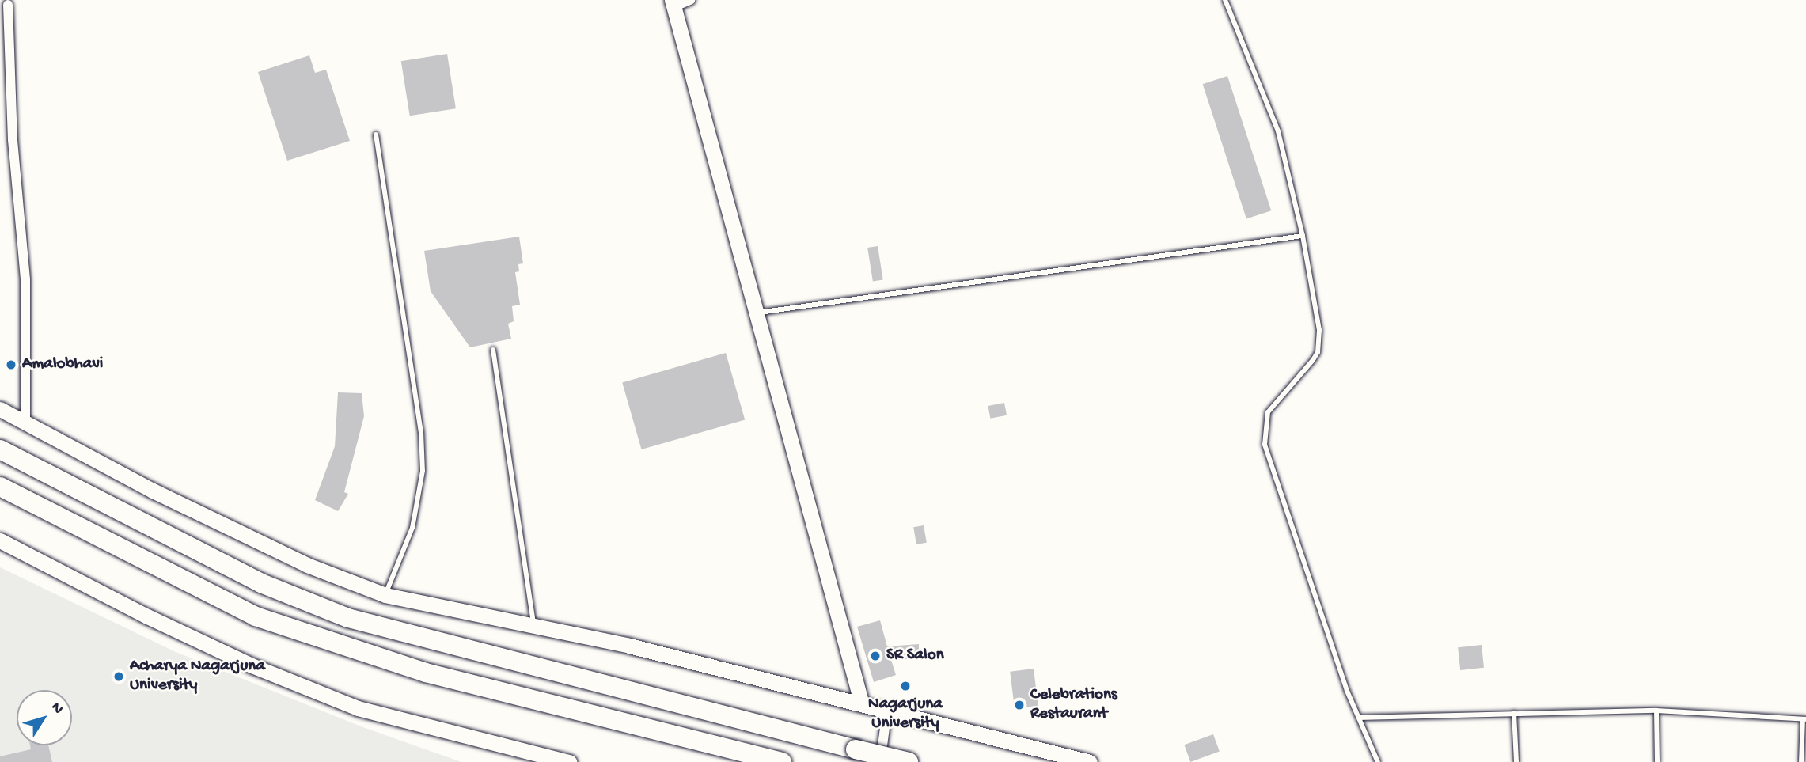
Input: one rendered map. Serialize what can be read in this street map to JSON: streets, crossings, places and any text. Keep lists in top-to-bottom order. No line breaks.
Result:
{"places":["Amalobhavi","SR Salon","Acharya Nagarjuna University","Nagarjuna University","Celebrations Restaurant"],"north":"top right"}
